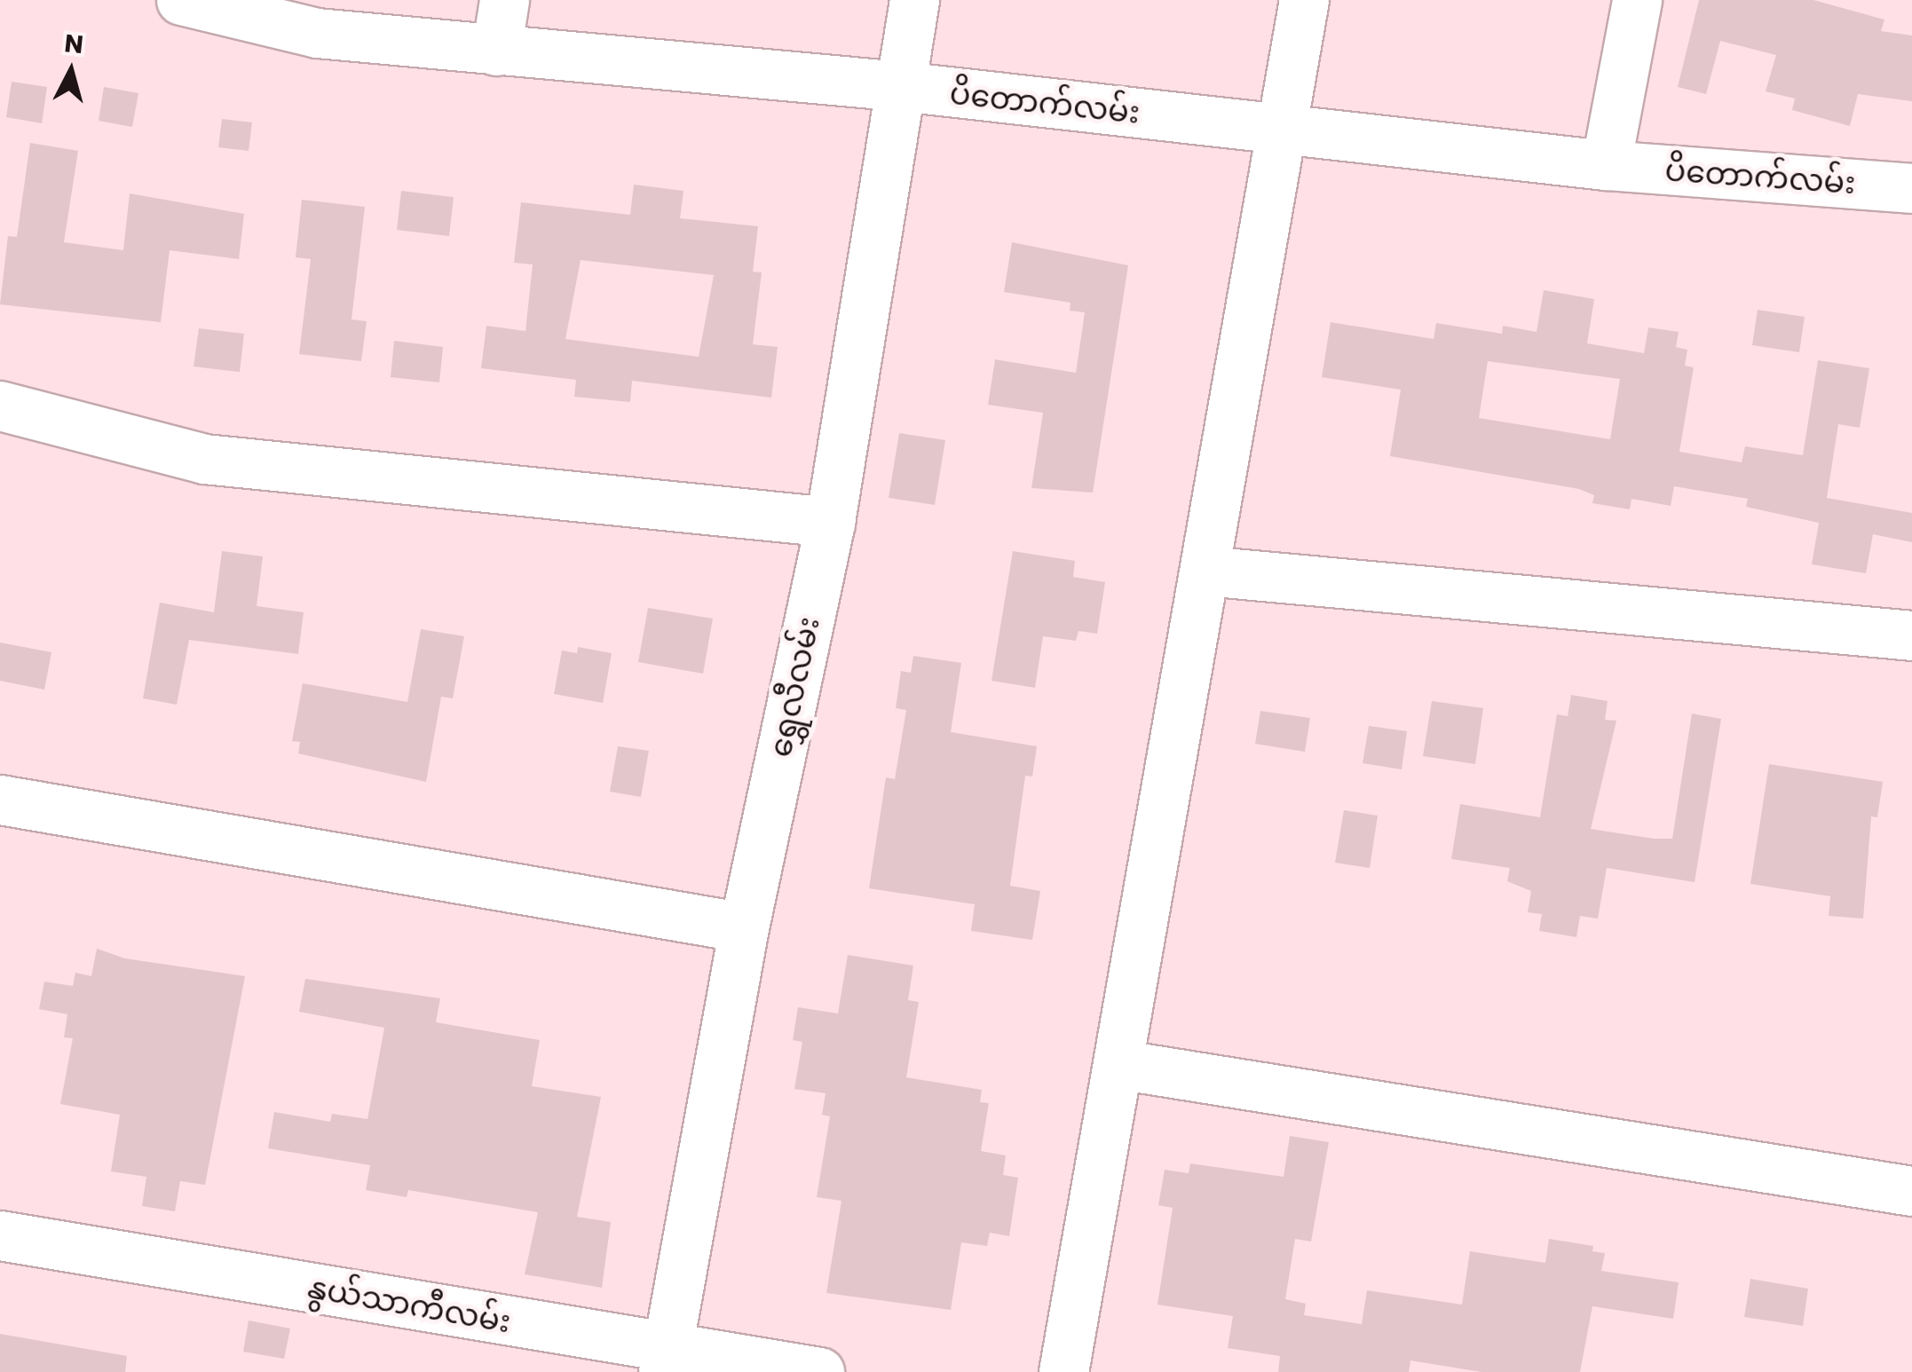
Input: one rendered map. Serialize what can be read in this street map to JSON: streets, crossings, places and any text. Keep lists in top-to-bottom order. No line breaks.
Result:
{"streets":{"street":["ပိတောက်လမ်း","ရွှေလီလမ်း","နွယ်သာကီလမ်း"]},"crossings":[["ပိတောက်လမ်း","ရွှေလီလမ်း"],["ရွှေလီလမ်း","နွယ်သာကီလမ်း"]],"north":"top"}
